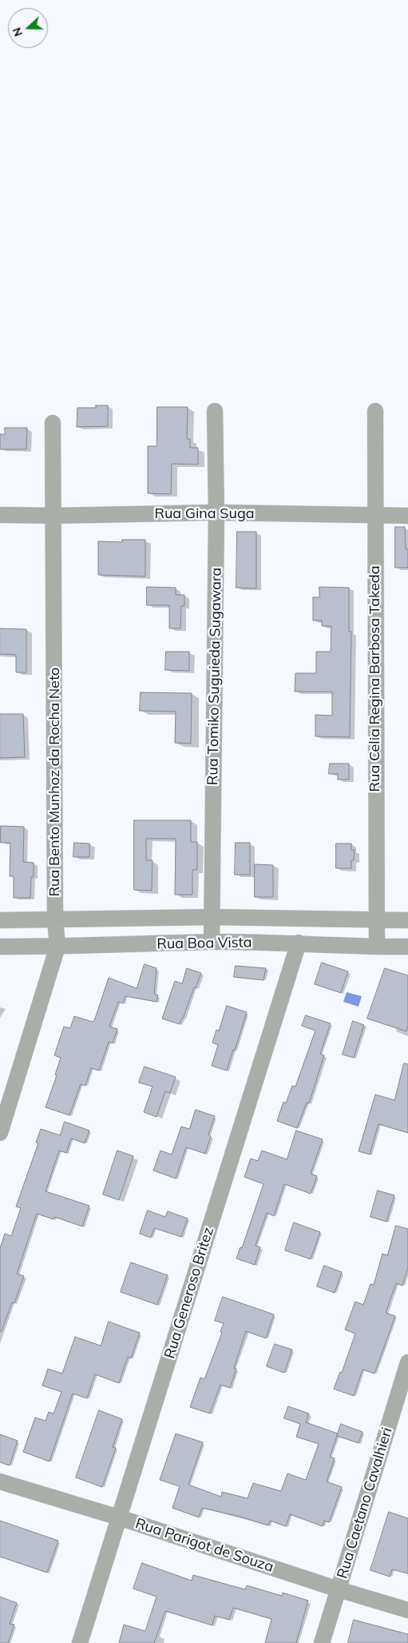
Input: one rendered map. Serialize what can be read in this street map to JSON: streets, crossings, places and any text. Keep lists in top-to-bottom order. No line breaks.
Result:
{"streets":{"street":["Rua Gina Suga","Rua Tomiko Suguieda Sugawara","Rua Celia Regina Barbosa Takeda","Rua Bento Munhoz da Rocha Neto","Rua Boa Vista","Rua Generoso Britez","Rua Caetano Cavalhieri","Rua Parigot de Souza"]},"crossings":[["Rua Gina Suga","Rua Tomiko Suguieda Sugawara"],["Rua Gina Suga","Rua Celia Regina Barbosa Takeda"],["Rua Gina Suga","Rua Bento Munhoz da Rocha Neto"],["Rua Tomiko Suguieda Sugawara","Rua Boa Vista"],["Rua Celia Regina Barbosa Takeda","Rua Boa Vista"],["Rua Bento Munhoz da Rocha Neto","Rua Boa Vista"],["Rua Boa Vista","Rua Generoso Britez"],["Rua Generoso Britez","Rua Parigot de Souza"],["Rua Caetano Cavalhieri","Rua Parigot de Souza"]],"north":"left"}
